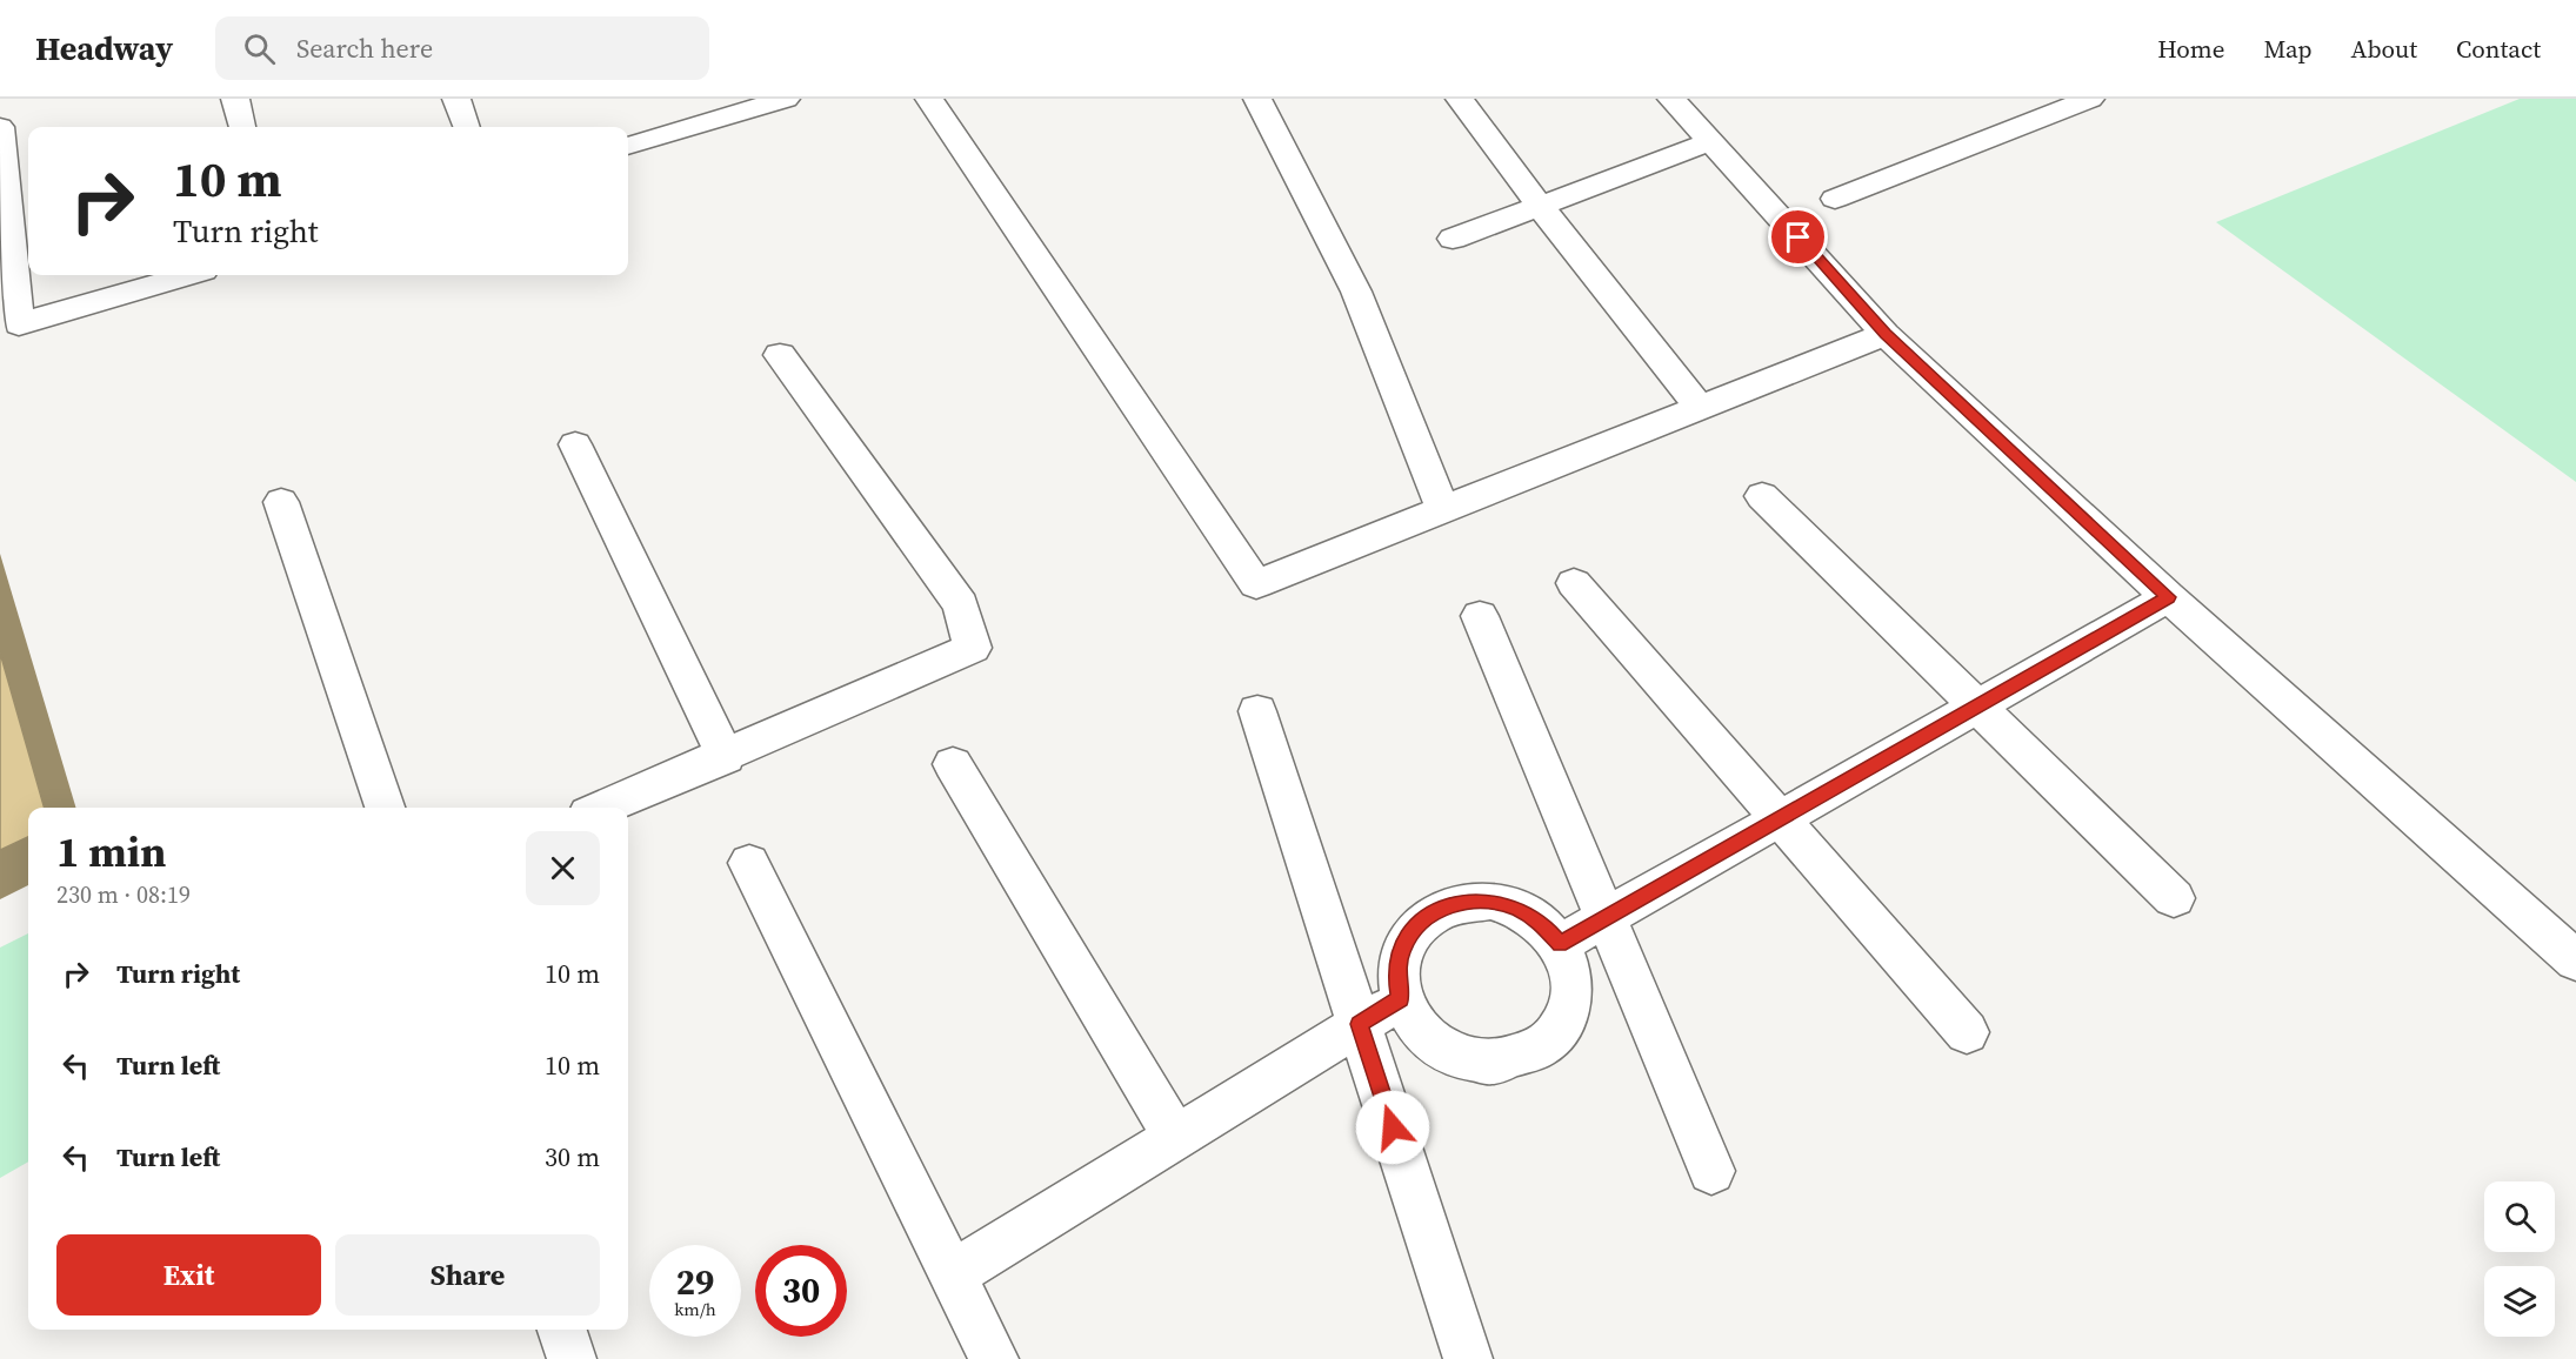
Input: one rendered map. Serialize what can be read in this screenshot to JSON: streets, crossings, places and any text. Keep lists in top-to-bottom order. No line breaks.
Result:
{"page":{"header":"Headway","search":"Search here","nav":["Home","Map","About","Contact"],"turn":["10 m","Turn right"],"heading":["1 min","230 m · 08:19"],"list":[{"name":"Turn right","value":"10 m"},{"name":"Turn left","value":"10 m"},{"name":"Turn left","value":"30 m"}],"buttons":["Exit","Share"],"speed":"29 km/h","limit":"30"}}
